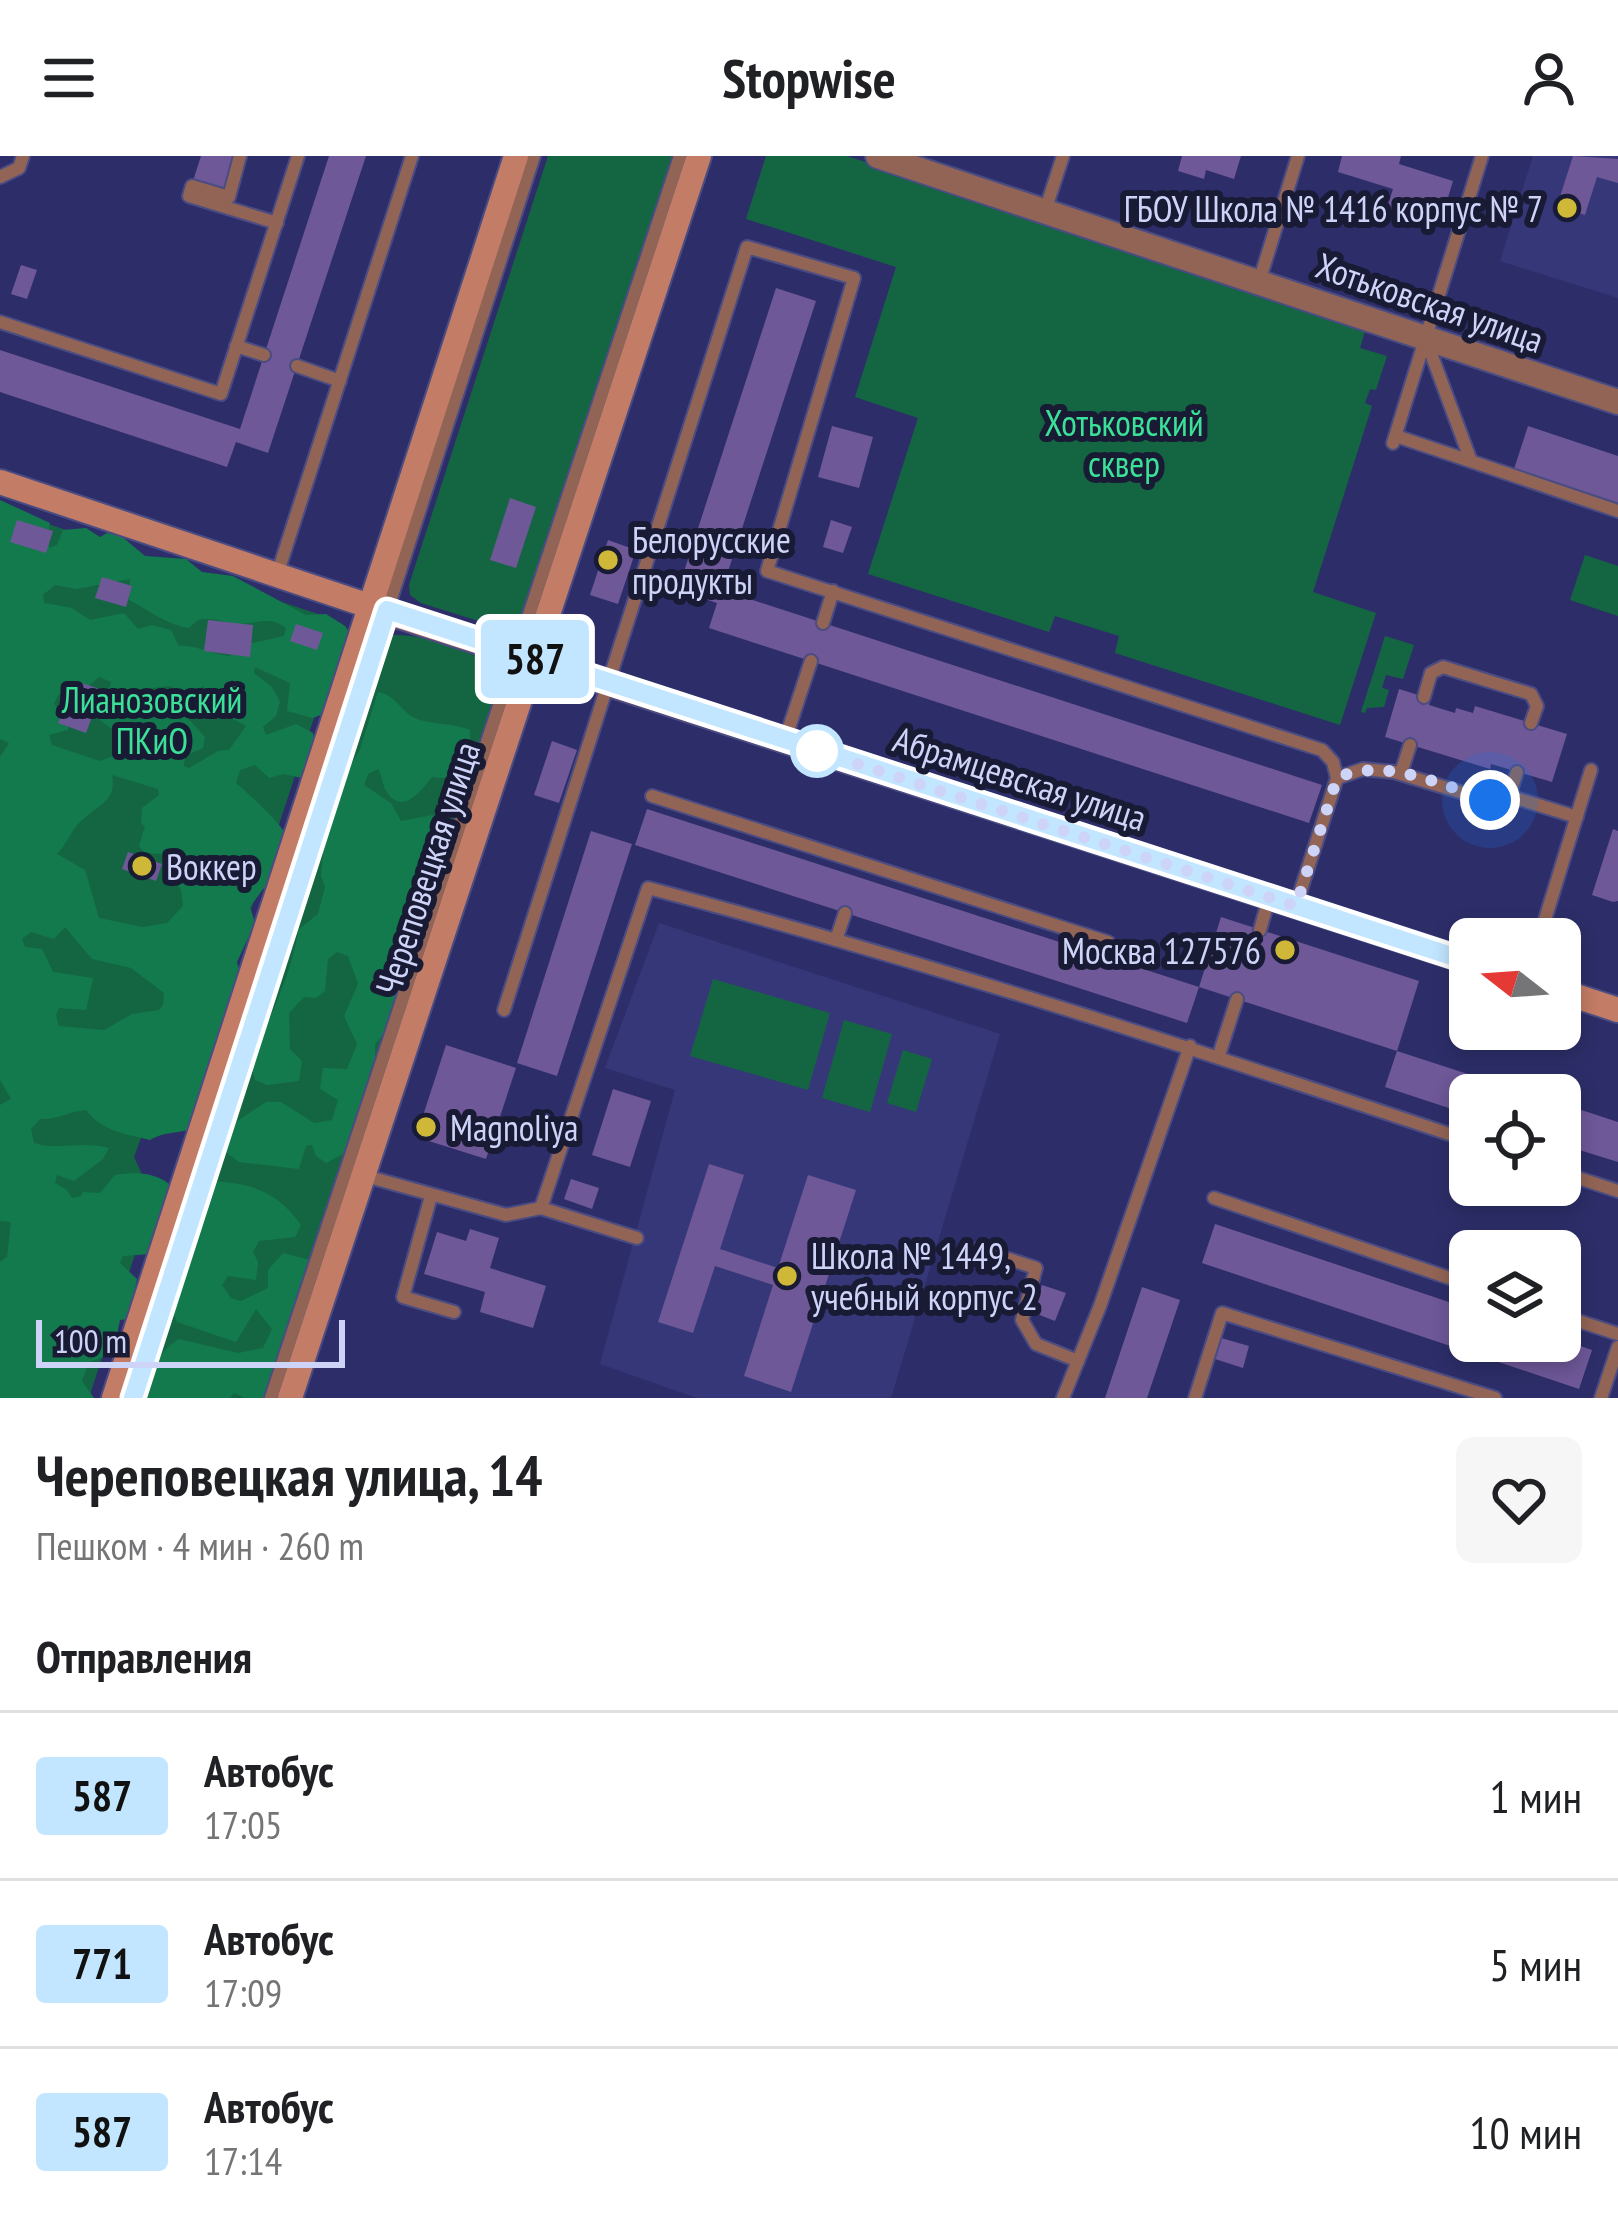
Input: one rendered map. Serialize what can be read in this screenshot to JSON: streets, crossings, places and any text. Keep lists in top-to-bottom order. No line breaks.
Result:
{"streets":{"main road":["Абрамцевская улица","Череповецкая улица"],"street":["Хотьковская улица"]},"crossings":[["Абрамцевская улица","Череповецкая улица"]],"parks":["Хотьковский сквер","Лианозовский ПКиО"],"places":["ГБОУ Школа № 1416 корпус № 7","Белорусские продукты","Воккер","Москва 127576","Magnoliya","Школа № 1449, учебный корпус 2"],"lines":["bus line 587"],"scale_bar":"100 m","north":"left","page":{"header":"Stopwise","on_map":"587","scale":"100 m","heading":[["Череповецкая улица, 14","Пешком · 4 мин · 260 m"],"Отправления"],"list":[{"mark":"587","name":"Автобус","note":"17:05","value":"1 мин"},{"mark":"771","name":"Автобус","note":"17:09","value":"5 мин"},{"mark":"587","name":"Автобус","note":"17:14","value":"10 мин"}]}}
